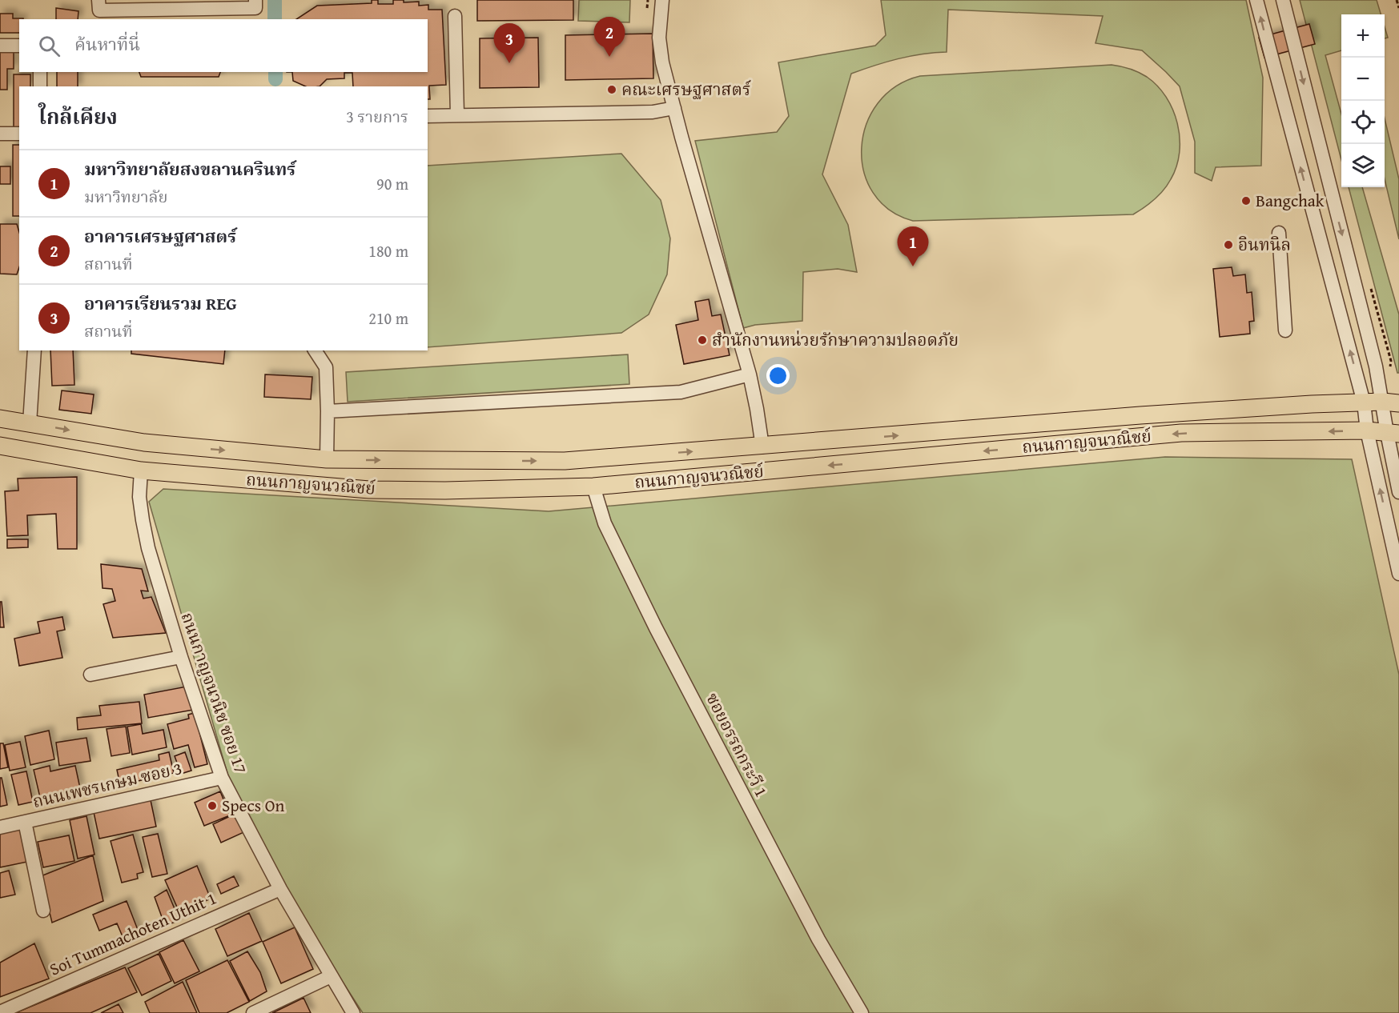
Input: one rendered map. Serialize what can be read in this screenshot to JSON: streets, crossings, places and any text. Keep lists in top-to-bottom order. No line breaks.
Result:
{"streets":{"main road":["ถนนกาญจนวณิชย์"],"street":["ถนนกาญจนวนิช ซอย 17","ซอยอรรถกระวี 1","ถนนเพชรเกษม ซอย 3","Soi Tummachoten Uthit 1"]},"crossings":[["ถนนกาญจนวณิชย์","ถนนกาญจนวนิช ซอย 17"],["ถนนกาญจนวณิชย์","ซอยอรรถกระวี 1"],["ถนนกาญจนวนิช ซอย 17","ถนนเพชรเกษม ซอย 3"],["ถนนกาญจนวนิช ซอย 17","Soi Tummachoten Uthit 1"]],"places":["คณะเศรษฐศาสตร์","Bangchak","อินทนิล","สำนักงานหน่วยรักษาความปลอดภัย","Specs On"],"page":{"map_buttons":["+","−"],"pins":["2","3","1"],"search":"ค้นหาที่นี่","heading":["ใกล้เคียง","3 รายการ"],"list":[{"mark":"1","name":"มหาวิทยาลัยสงขลานครินทร์","note":"มหาวิทยาลัย","value":"90 m"},{"mark":"2","name":"อาคารเศรษฐศาสตร์","note":"สถานที่","value":"180 m"},{"mark":"3","name":"อาคารเรียนรวม REG","note":"สถานที่","value":"210 m"}]}}
